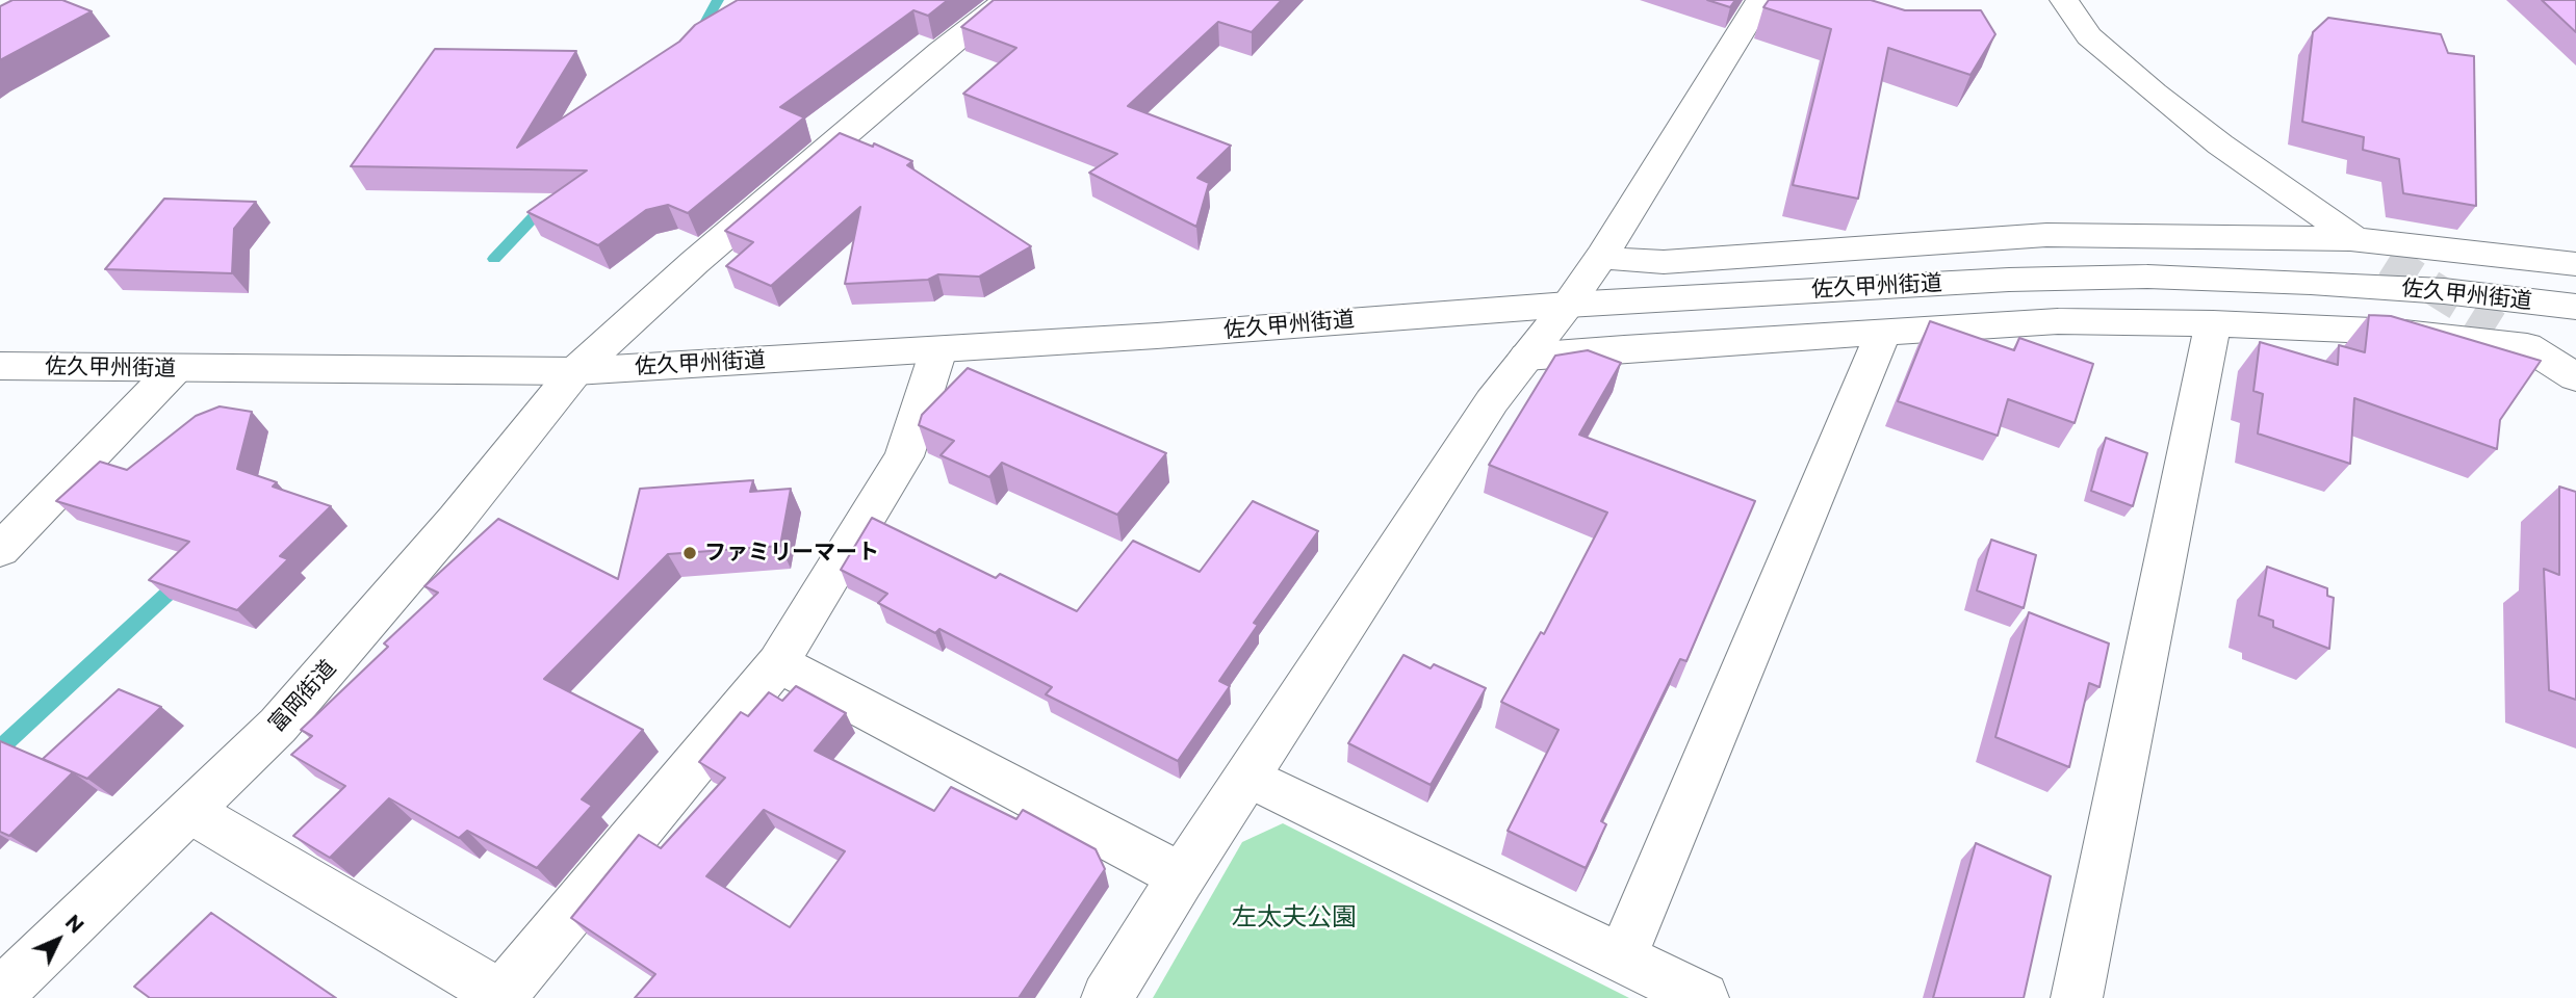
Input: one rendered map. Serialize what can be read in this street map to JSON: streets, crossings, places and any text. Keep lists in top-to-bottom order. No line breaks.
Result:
{"streets":{"main road":["佐久甲州街道","富岡街道"]},"crossings":[["佐久甲州街道","富岡街道"]],"parks":["左太夫公園"],"places":["ファミリーマート"],"north":"top right"}
